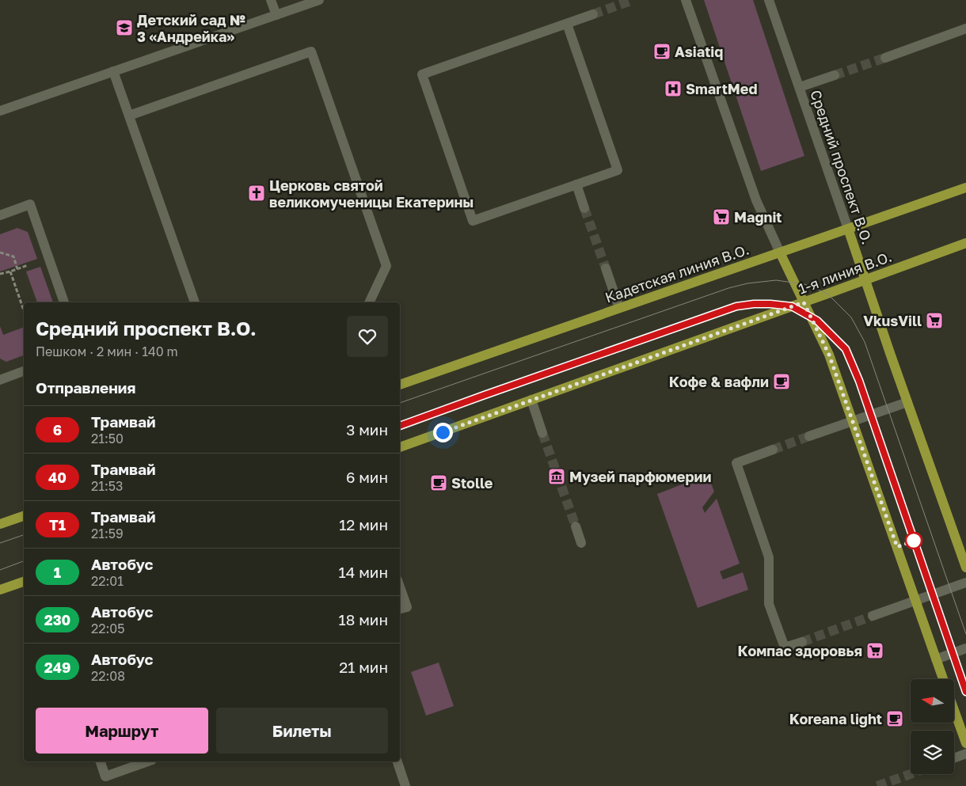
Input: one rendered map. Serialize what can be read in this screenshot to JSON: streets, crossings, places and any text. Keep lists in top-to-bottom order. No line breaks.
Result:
{"streets":{"main road":["Средний проспект В.О.","1-я линия В.О.","Кадетская линия В.О."]},"crossings":[["Средний проспект В.О.","1-я линия В.О."],["Средний проспект В.О.","Кадетская линия В.О."]],"places":{"school or university":["Детский сад № 3 «Андрейка»"],"cafe":["Asiatiq","Кофе & вафли","Stolle","Koreana light"],"hospital":["SmartMed"],"church":["Церковь святой великомученицы Екатерины"],"supermarket":["Magnit","VkusVill","Компас здоровья"],"museum":["Музей парфюмерии"]},"lines":["tram line 6"],"north":"left","page":{"heading":[["Средний проспект В.О.","Пешком · 2 мин · 140 m"],"Отправления"],"list":[{"mark":"6","name":"Трамвай","note":"21:50","value":"3 мин"},{"mark":"40","name":"Трамвай","note":"21:53","value":"6 мин"},{"mark":"Т1","name":"Трамвай","note":"21:59","value":"12 мин"},{"mark":"1","name":"Автобус","note":"22:01","value":"14 мин"},{"mark":"230","name":"Автобус","note":"22:05","value":"18 мин"},{"mark":"249","name":"Автобус","note":"22:08","value":"21 мин"}],"buttons":["Маршрут","Билеты"]}}
